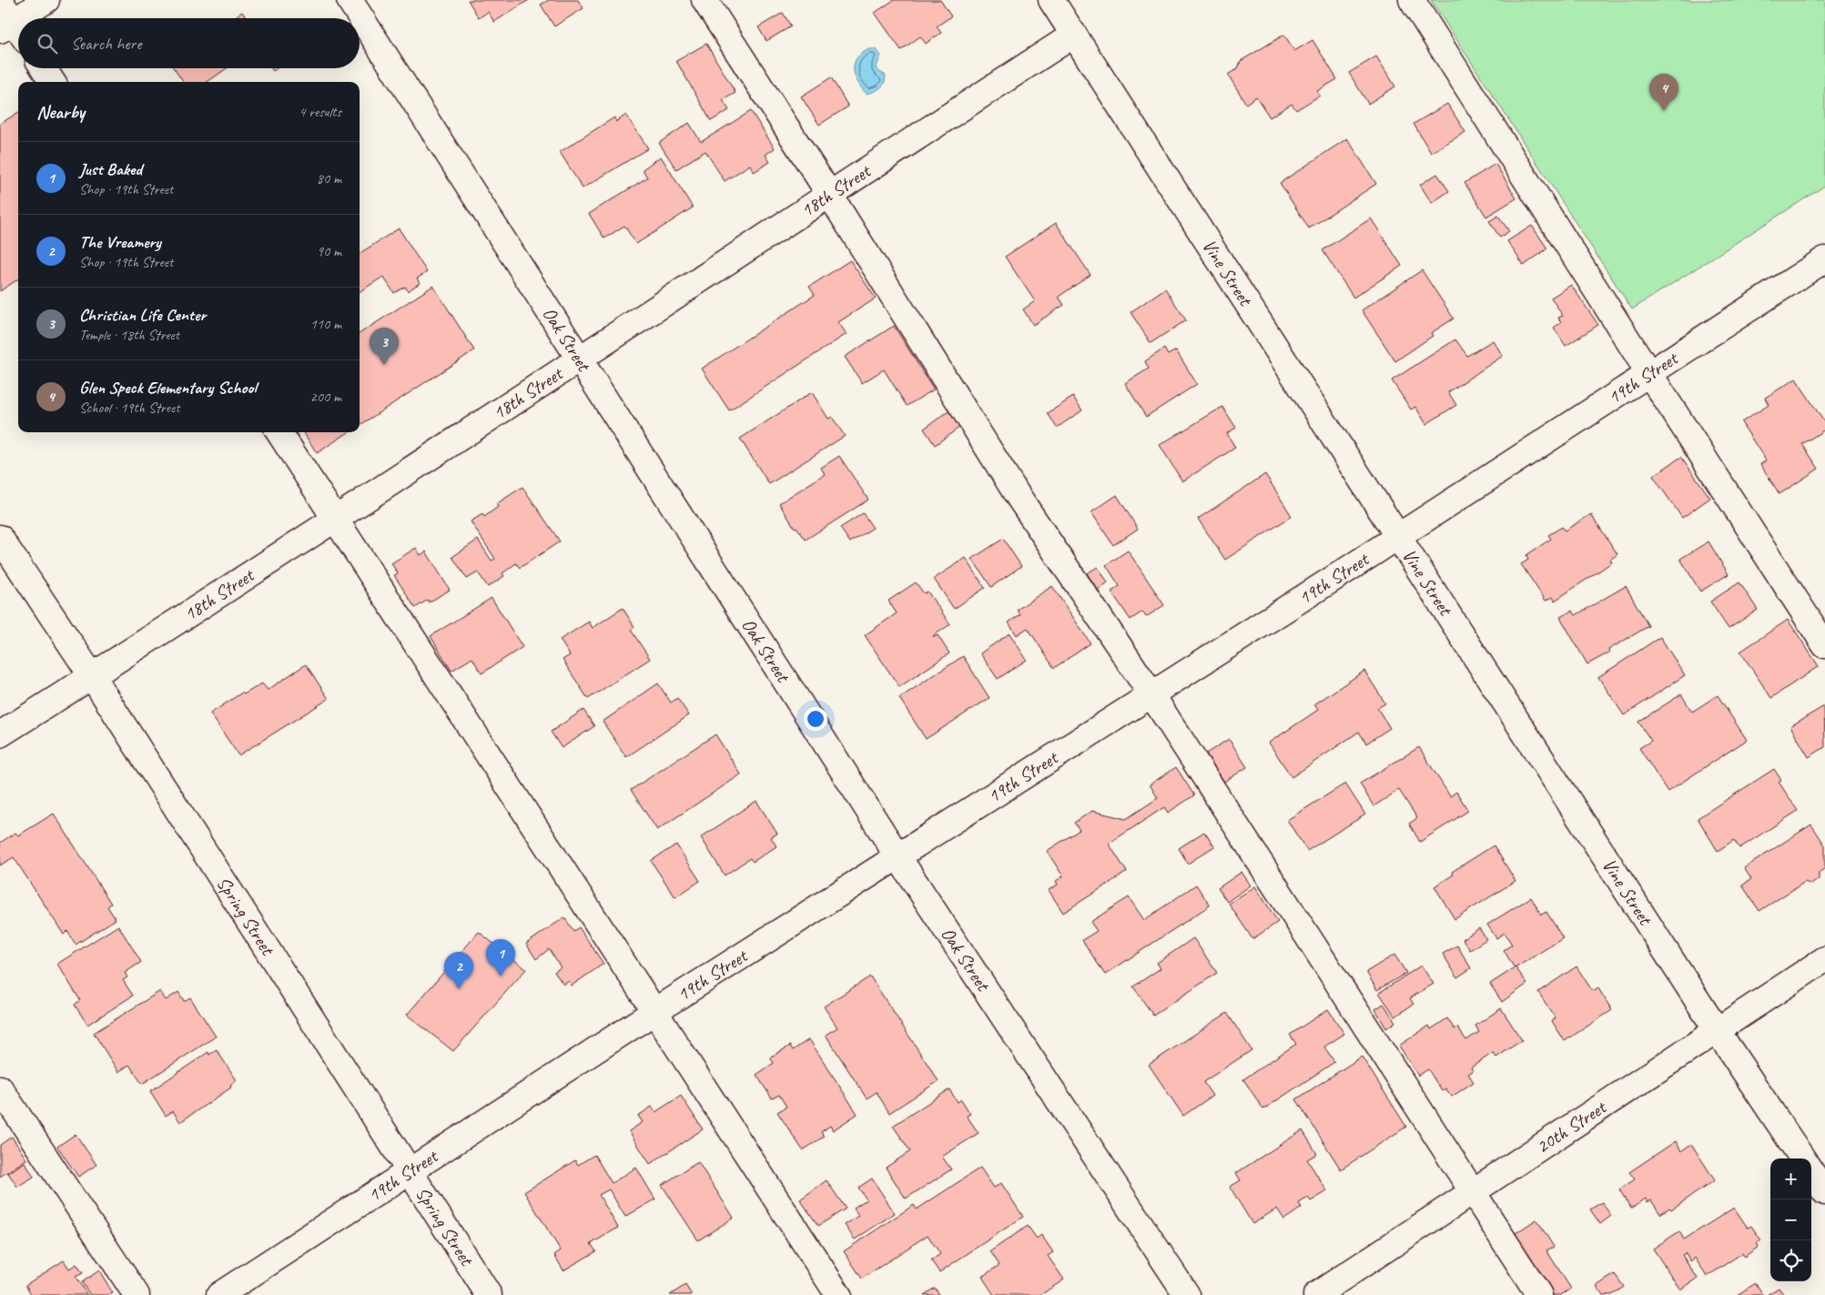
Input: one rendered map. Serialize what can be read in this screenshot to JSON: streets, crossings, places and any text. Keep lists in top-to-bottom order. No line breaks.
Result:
{"streets":{"street":["18th Street","Vine Street","Oak Street","19th Street","Spring Street","20th Street"]},"crossings":[["18th Street","Vine Street"],["18th Street","Oak Street"],["18th Street","Spring Street"],["Vine Street","19th Street"],["Vine Street","20th Street"],["Oak Street","19th Street"],["19th Street","Spring Street"]],"page":{"search":"Search here","pins":["4","3","1","2"],"heading":["Nearby","4 results"],"list":[{"mark":"1","name":"Just Baked","note":"Shop · 19th Street","value":"80 m"},{"mark":"2","name":"The Vreamery","note":"Shop · 19th Street","value":"90 m"},{"mark":"3","name":"Christian Life Center","note":"Temple · 18th Street","value":"110 m"},{"mark":"4","name":"Glen Speck Elementary School","note":"School · 19th Street","value":"200 m"}],"map_buttons":["+","−"]}}
